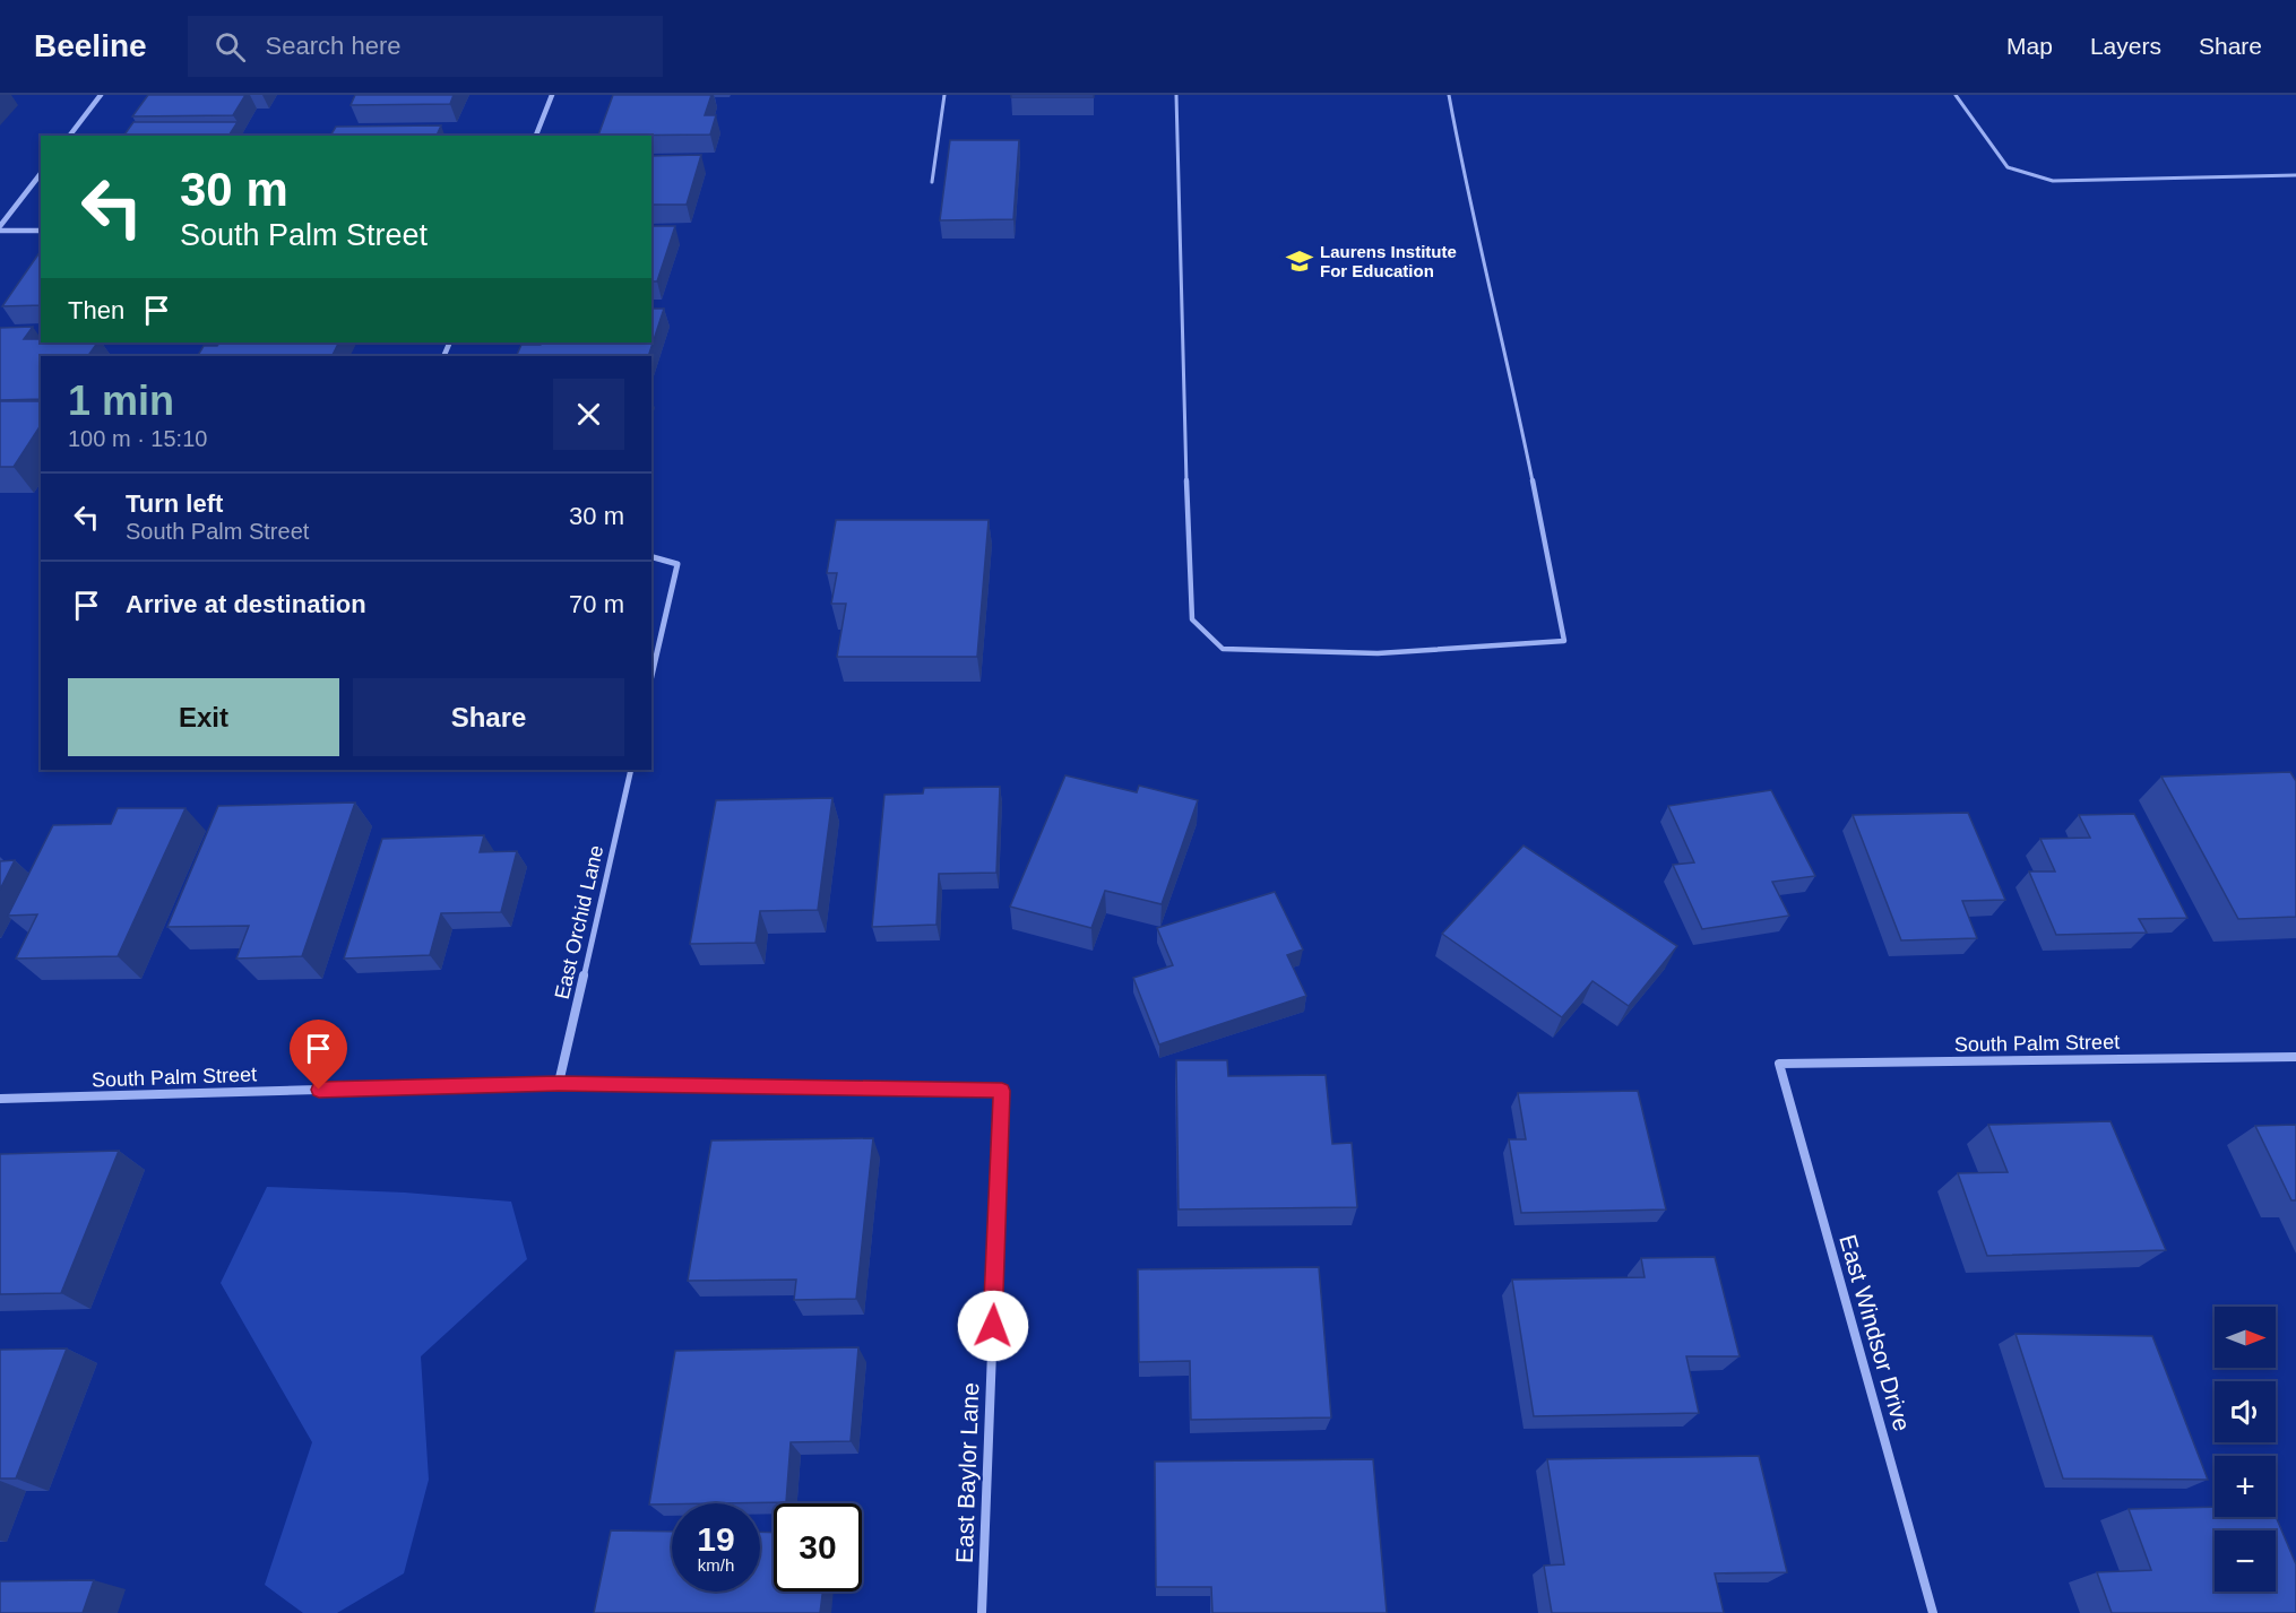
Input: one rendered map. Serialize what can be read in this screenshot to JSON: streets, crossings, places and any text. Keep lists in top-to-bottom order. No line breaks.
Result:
{"streets":{"street":["East Orchid Lane","South Palm Street","East Windsor Drive","East Baylor Lane"]},"crossings":[["East Orchid Lane","South Palm Street"],["South Palm Street","East Windsor Drive"],["South Palm Street","East Baylor Lane"]],"places":{"school or university":["Laurens Institute For Education"]},"north":"right","page":{"header":"Beeline","search":"Search here","nav":["Map","Layers","Share"],"turn":["30 m","South Palm Street"],"then":"Then","heading":["1 min","100 m · 15:10"],"list":[{"name":"Turn left","note":"South Palm Street","value":"30 m"},{"name":"Arrive at destination","value":"70 m"}],"buttons":["Exit","Share"],"map_buttons":["+","−"],"speed":"19 km/h","limit":"30"}}
